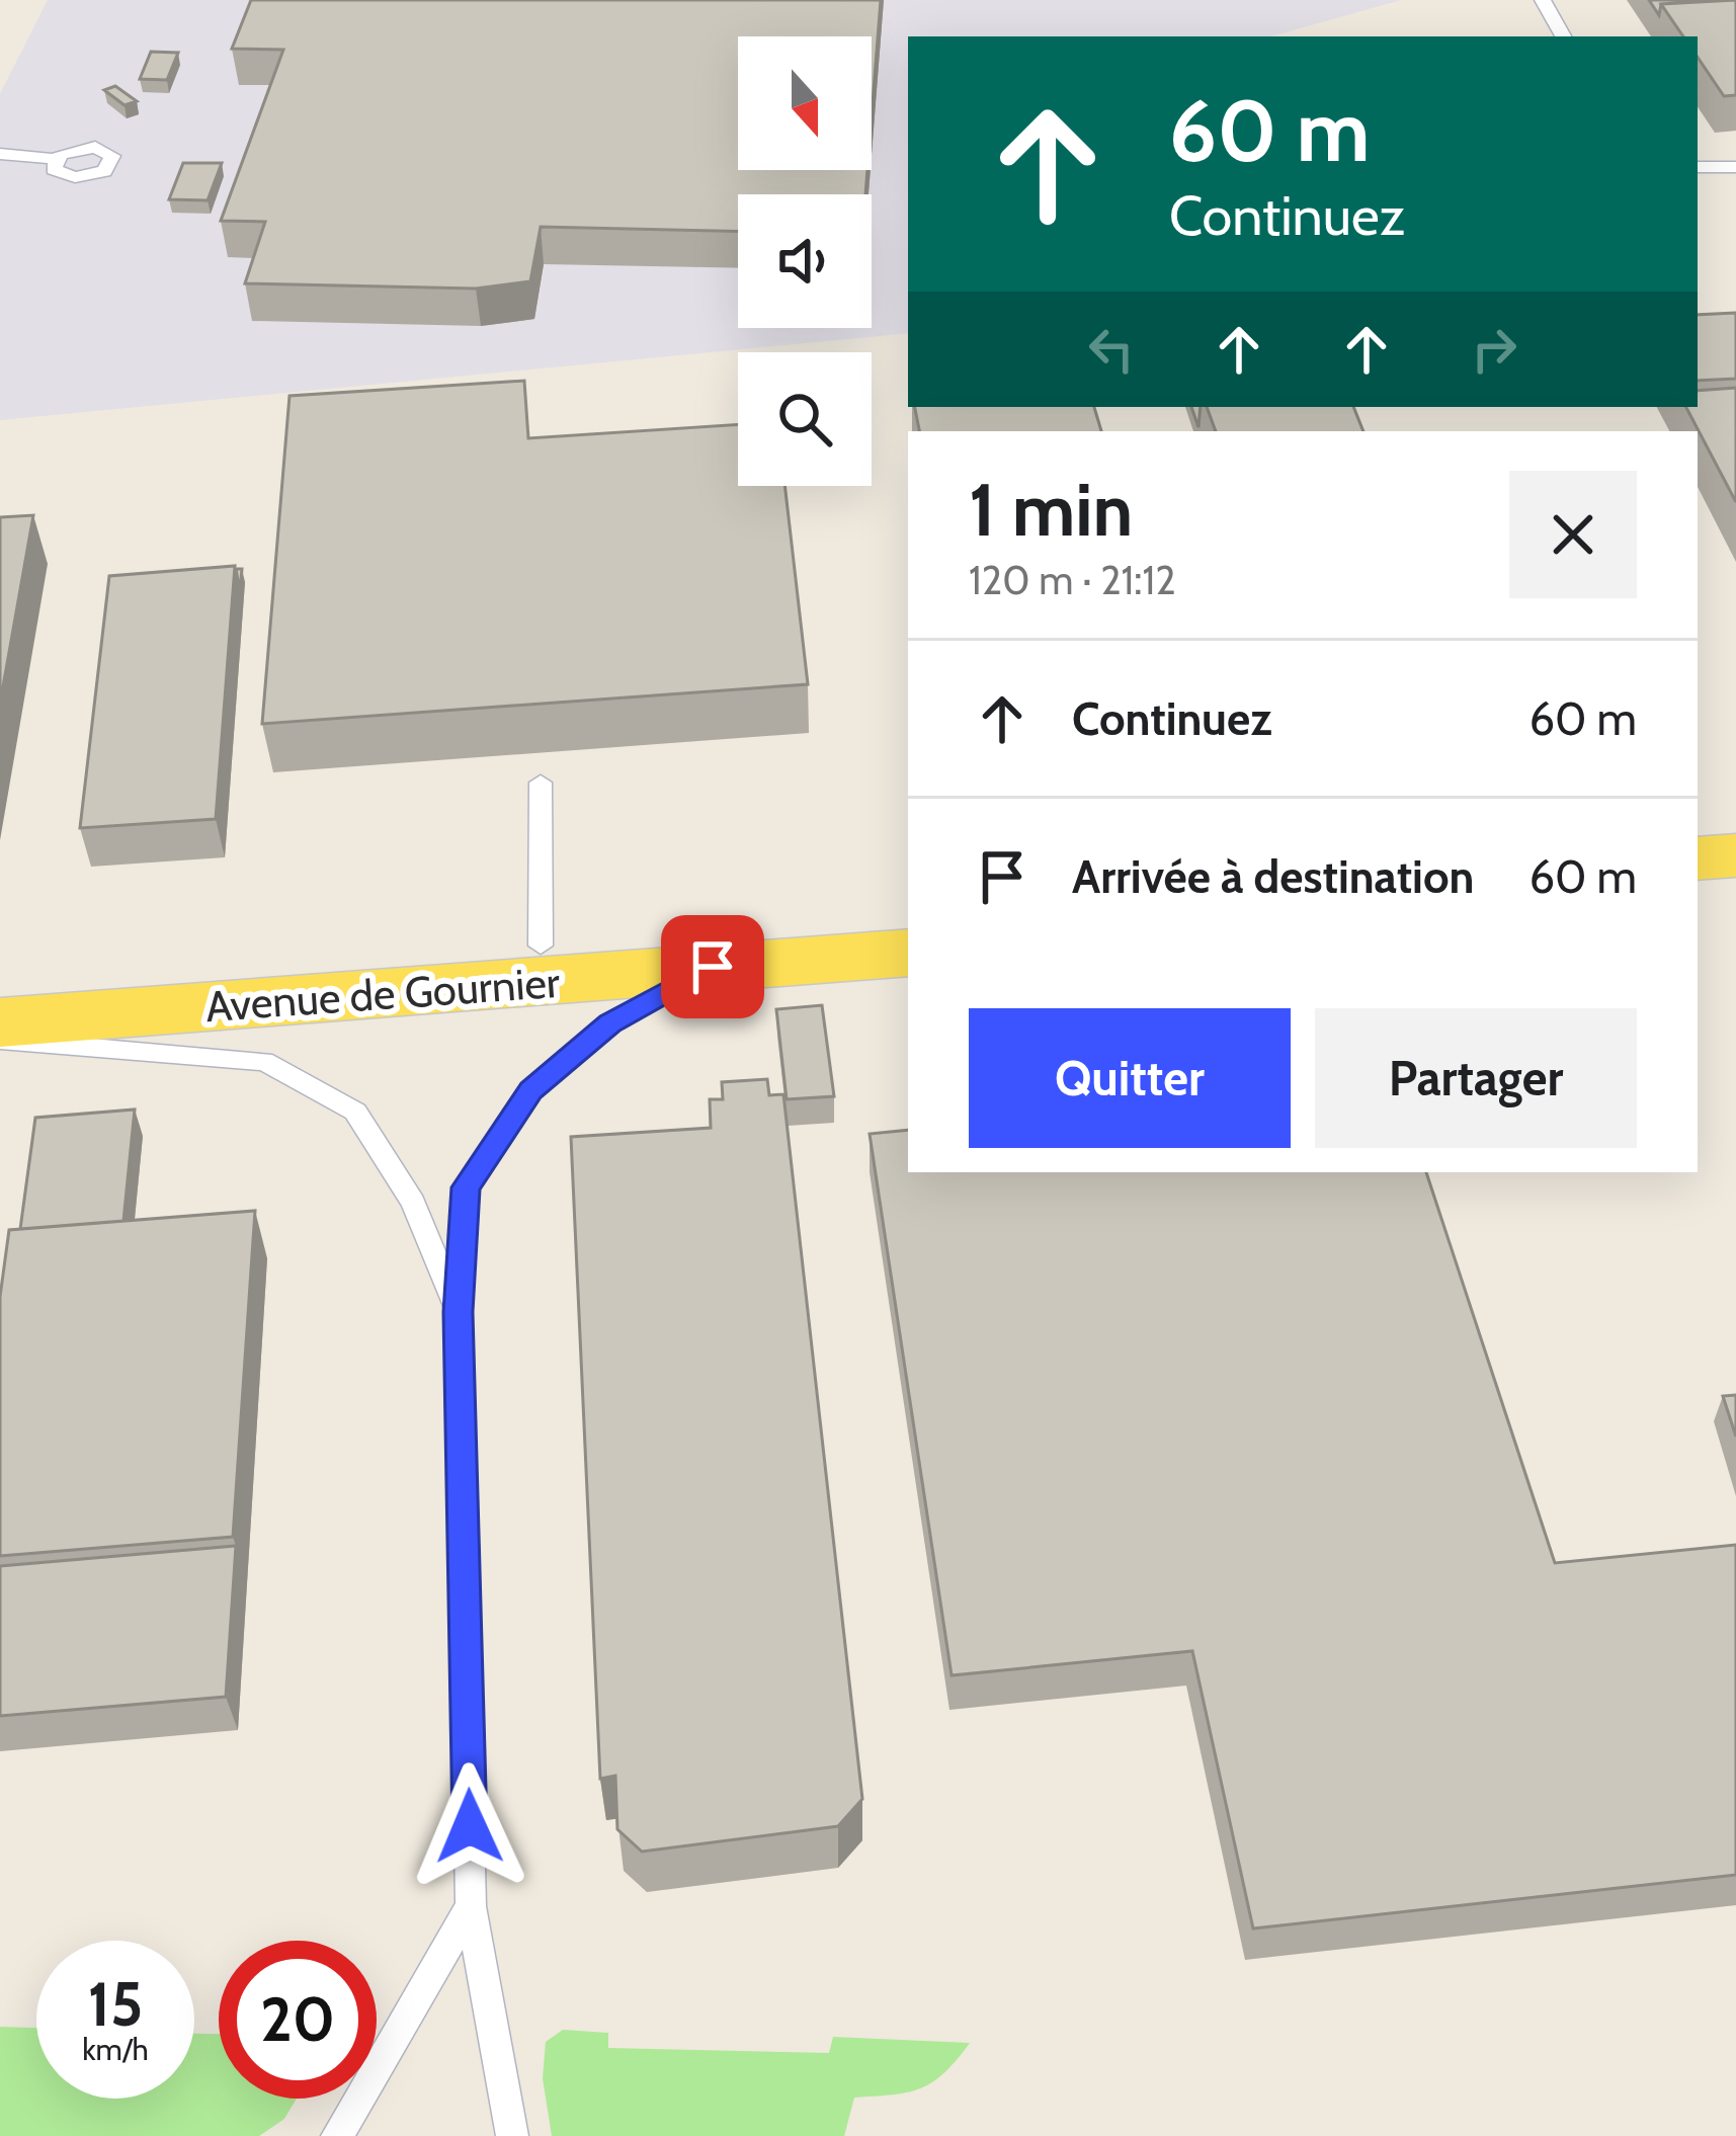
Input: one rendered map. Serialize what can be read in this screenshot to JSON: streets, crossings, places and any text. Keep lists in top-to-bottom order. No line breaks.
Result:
{"streets":{"main road":["Avenue de Gournier"]},"north":"bottom","page":{"turn":["60 m","Continuez"],"heading":["1 min","120 m · 21:12"],"list":[{"name":"Continuez","value":"60 m"},{"name":"Arrivée à destination","value":"60 m"}],"buttons":["Quitter","Partager"],"speed":"15 km/h","limit":"20"}}
